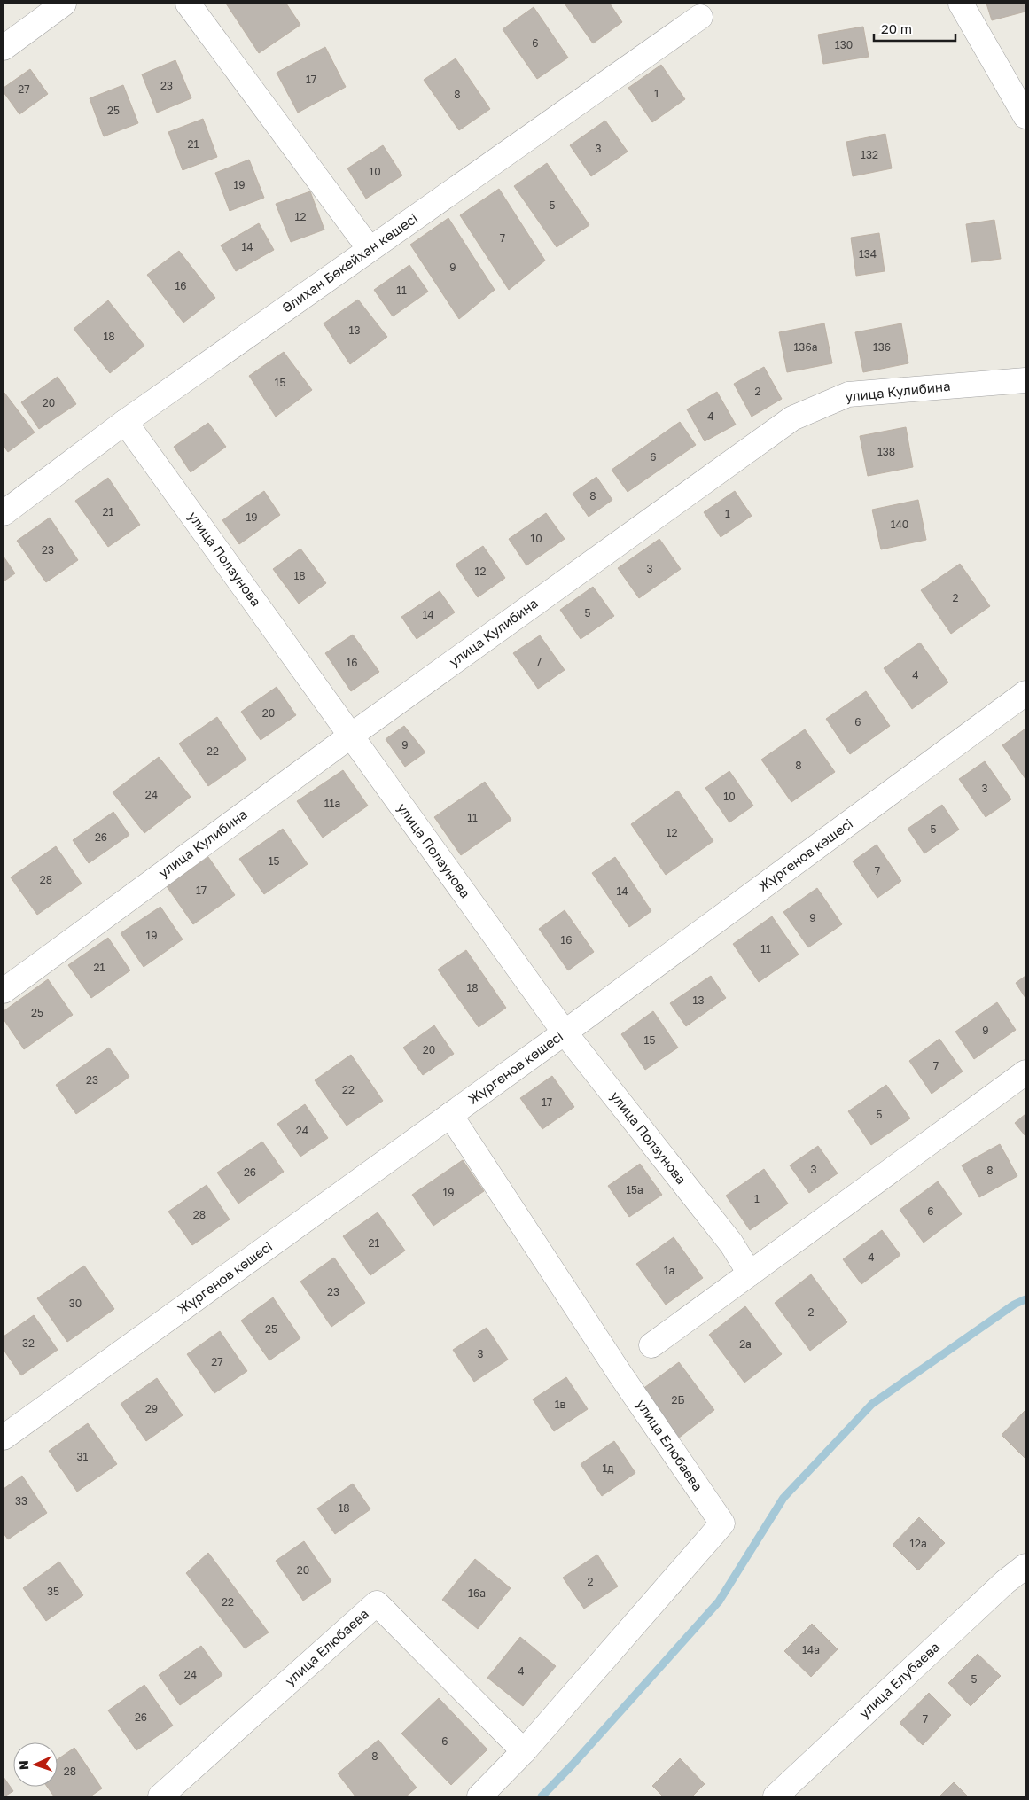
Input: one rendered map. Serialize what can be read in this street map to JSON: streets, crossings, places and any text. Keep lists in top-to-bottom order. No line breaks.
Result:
{"streets":{"street":["Әлихан Бөкейхан көшесі","улица Кулибина","улица Ползунова","Жүргенов көшесі","улица Елюбаева","улица Елубаева"]},"crossings":[["Әлихан Бөкейхан көшесі","улица Ползунова"],["улица Кулибина","улица Ползунова"],["улица Ползунова","Жүргенов көшесі"],["Жүргенов көшесі","улица Елюбаева"]],"house_numbers":["6","130","17","23","27","1","8","25","21","3","132","10","19","5","12","7","14","134","9","16","11","13","18","136а","136","15","2","20","4","138","6","8","21","1","19","140","10","23","3","12","18","2","5","14","7","16","4","20","6","9","22","8","3","24","10","11а","11","5","12","26","15","7","28","17","14","9","19","16","11","21","18","13","25","9","15","20","7","23","22","17","5","24","3","8","26","15а","19","1","6","28","21","4","1а","23","30","2","25","32","2а","3","27","2Б","1в","29","31","1д","33","18","12а","20","2","35","16а","22","14а","4","24","5","26","7","6","8","28"],"scale_bar":"20 m","north":"left"}
